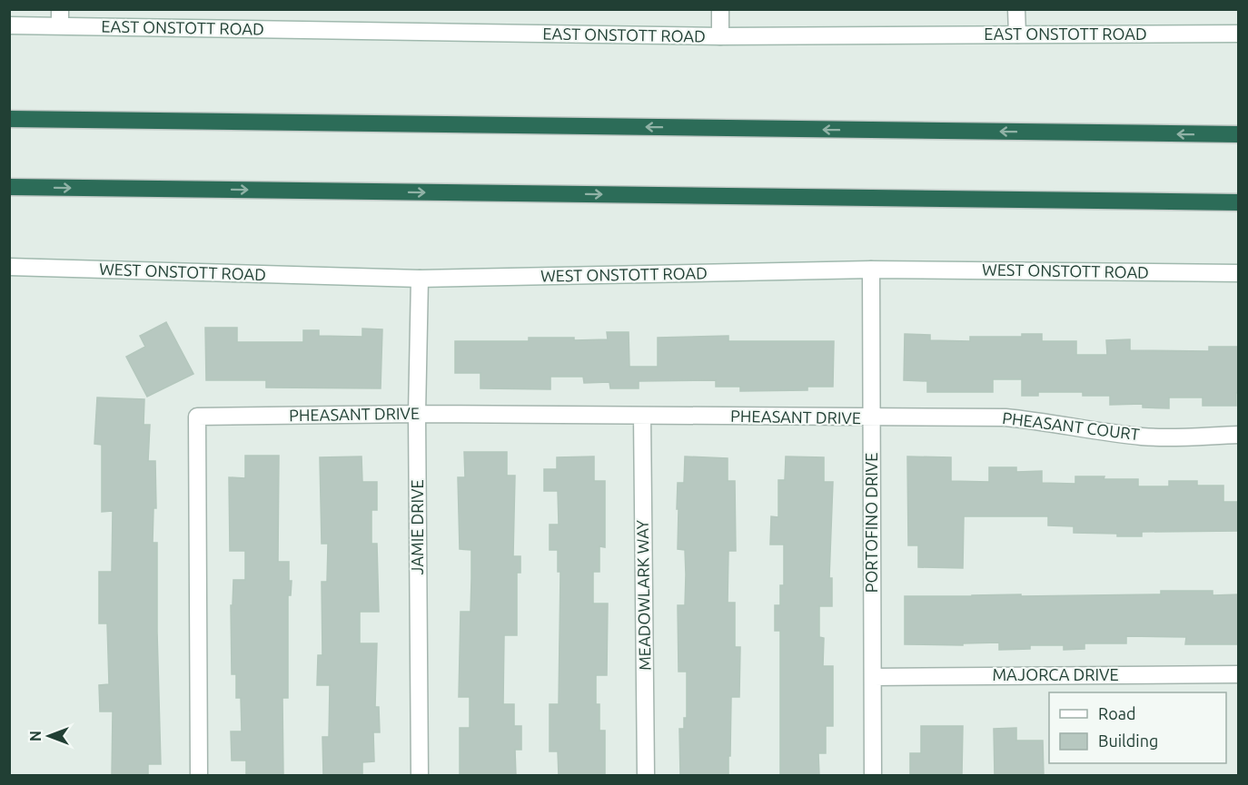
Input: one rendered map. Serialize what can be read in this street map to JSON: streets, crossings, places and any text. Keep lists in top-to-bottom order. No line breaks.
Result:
{"streets":{"street":["EAST ONSTOTT ROAD","WEST ONSTOTT ROAD","PHEASANT DRIVE","PHEASANT COURT","PORTOFINO DRIVE","JAMIE DRIVE","MEADOWLARK WAY","MAJORCA DRIVE"]},"crossings":[["WEST ONSTOTT ROAD","PORTOFINO DRIVE"],["WEST ONSTOTT ROAD","JAMIE DRIVE"],["PHEASANT DRIVE","PHEASANT COURT"],["PHEASANT DRIVE","PORTOFINO DRIVE"],["PHEASANT DRIVE","JAMIE DRIVE"],["PHEASANT DRIVE","MEADOWLARK WAY"],["PHEASANT COURT","PORTOFINO DRIVE"],["PORTOFINO DRIVE","MAJORCA DRIVE"]],"legend":["Road","Building"],"north":"left"}
